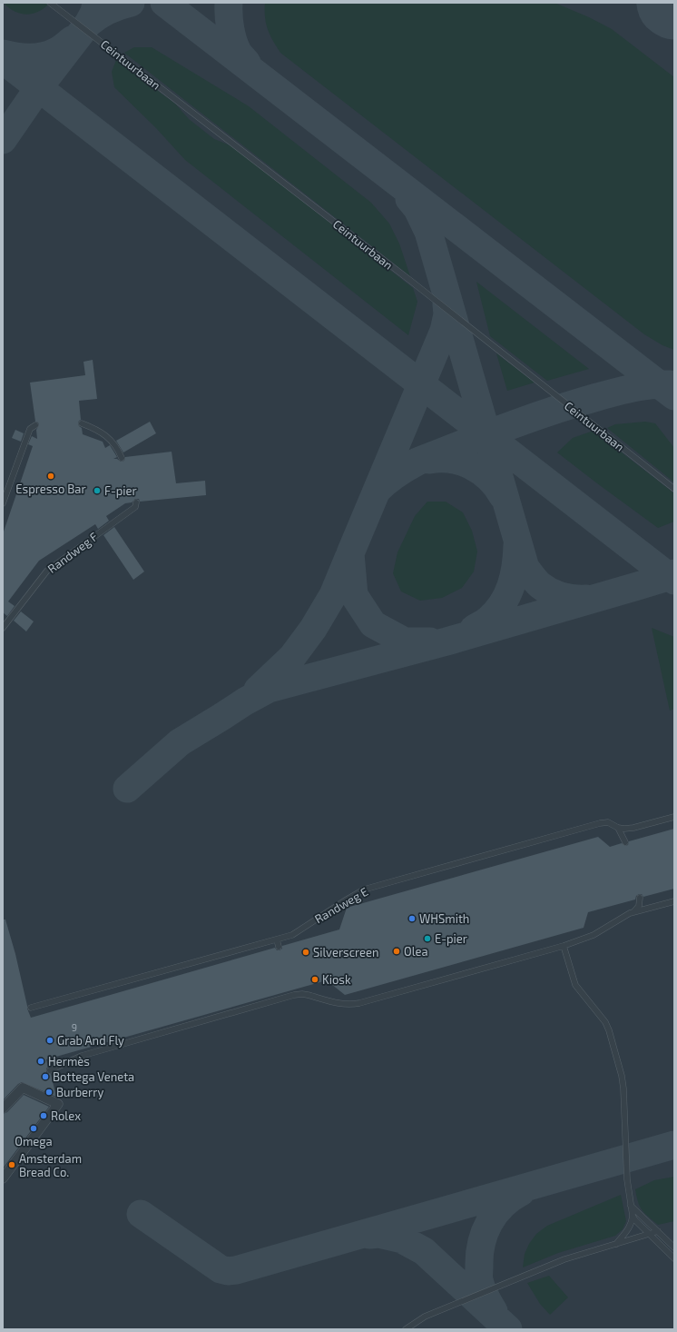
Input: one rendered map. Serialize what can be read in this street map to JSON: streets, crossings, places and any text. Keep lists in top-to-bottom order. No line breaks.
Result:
{"streets":{"lane":["Ceintuurbaan","Randweg F","Randweg E"]},"places":["Espresso Bar","F-pier","WHSmith","E-pier","Olea","Silverscreen","Kiosk","Grab And Fly","Hermès","Bottega Veneta","Burberry","Rolex","Omega","Amsterdam Bread Co."],"house_numbers":["9"]}
